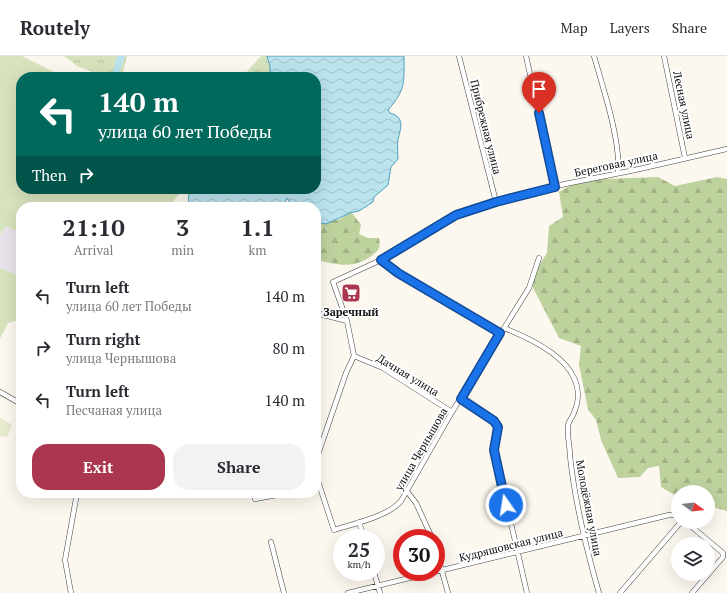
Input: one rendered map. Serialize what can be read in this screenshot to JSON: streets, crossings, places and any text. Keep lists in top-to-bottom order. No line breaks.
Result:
{"streets":{"street":["Лесная улица","Прибрежная улица","Береговая улица","Дачная улица","улица Чернышова","Молодёжная улица","Кудряшовская улица"]},"crossings":[["Лесная улица","Береговая улица"],["Прибрежная улица","Береговая улица"],["Береговая улица","Дачная улица"],["Дачная улица","улица Чернышова"],["улица Чернышова","Молодёжная улица"],["Молодёжная улица","Кудряшовская улица"]],"places":{"supermarket":["Заречный"]},"north":"right","page":{"header":"Routely","nav":["Map","Layers","Share"],"turn":["140 m","улица 60 лет Победы"],"then":"Then","eta":["21:10","Arrival","3","min","1.1","km"],"list":[{"name":"Turn left","note":"улица 60 лет Победы","value":"140 m"},{"name":"Turn right","note":"улица Чернышова","value":"80 m"},{"name":"Turn left","note":"Песчаная улица","value":"140 m"}],"buttons":["Exit","Share"],"speed":"25 km/h","limit":"30"}}
